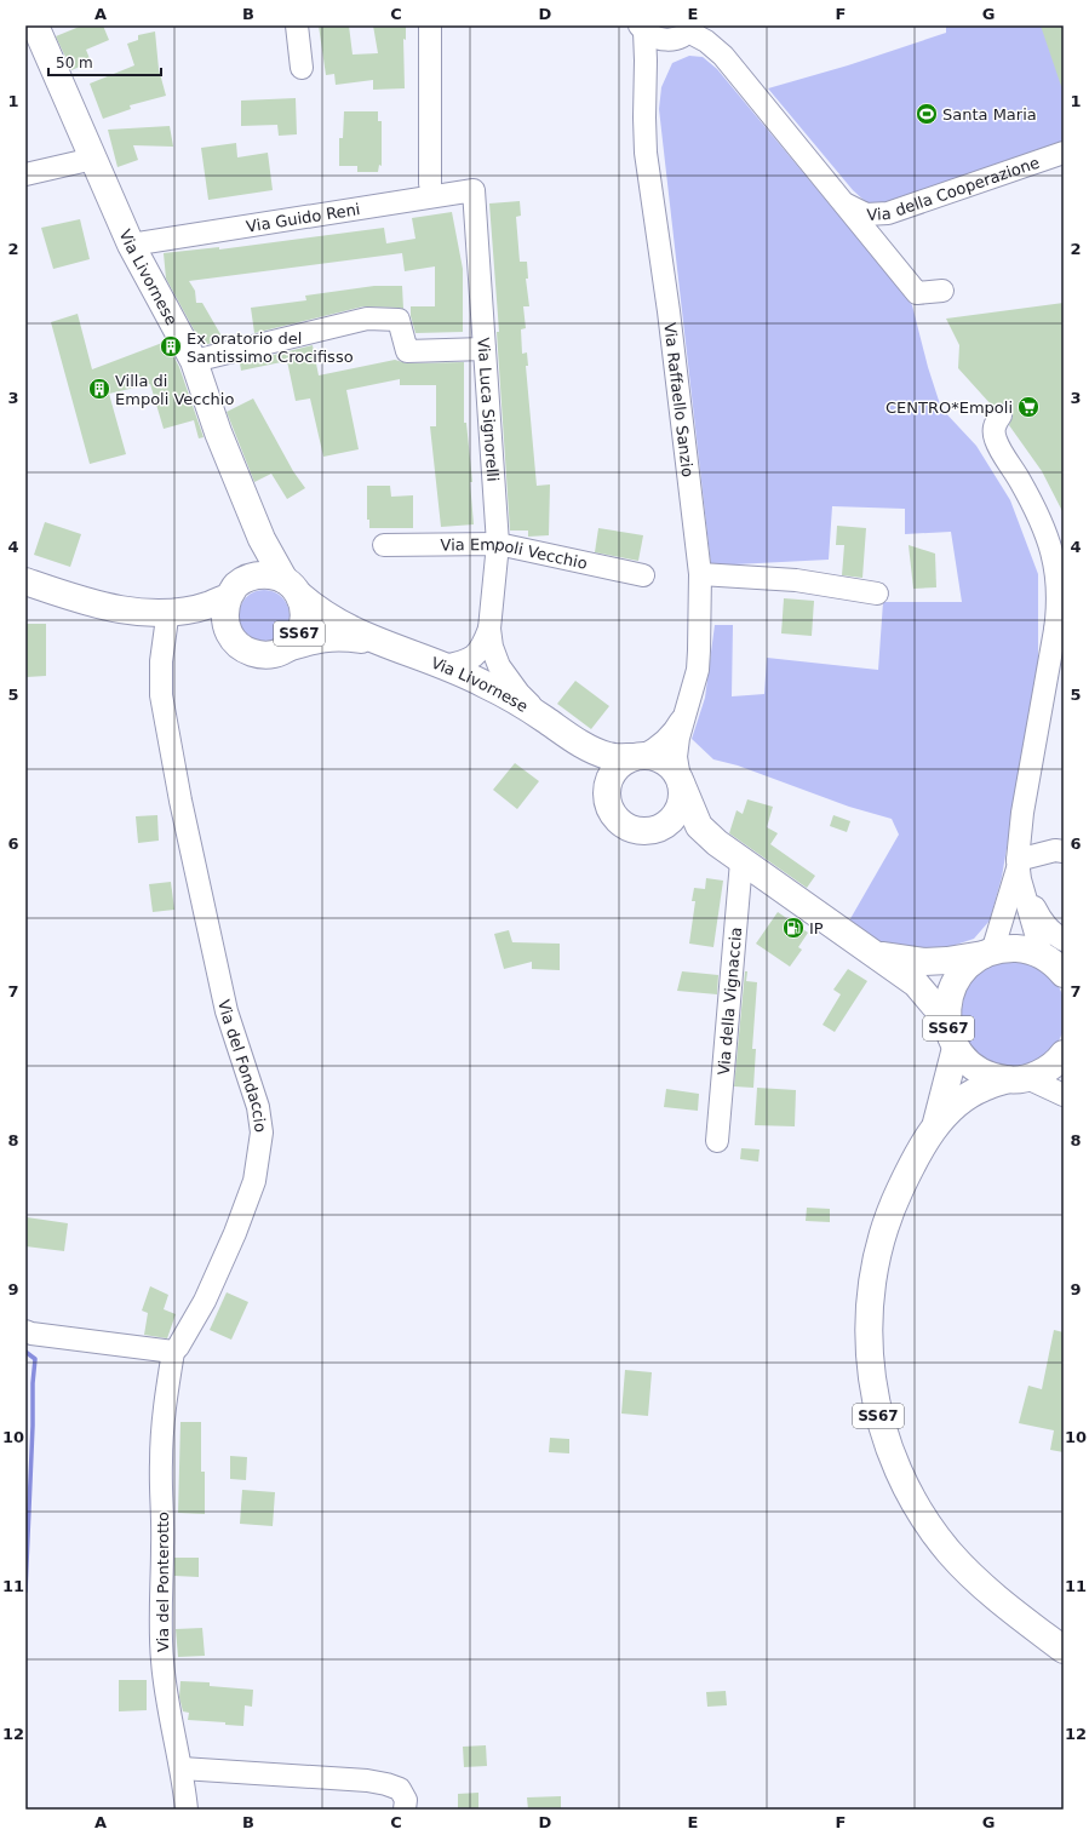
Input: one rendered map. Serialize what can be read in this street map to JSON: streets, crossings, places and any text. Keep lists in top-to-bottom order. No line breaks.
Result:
{"streets":{"main road":["Via Livornese","SS67"],"street":["Via della Cooperazione","Via Guido Reni","Via Raffaello Sanzio","Via Luca Signorelli","Via Empoli Vecchio","Via della Vignaccia","Via del Fondaccio","Via del Ponterotto"]},"crossings":[["Via della Cooperazione","Via Raffaello Sanzio"],["Via Guido Reni","Via Livornese"],["Via Guido Reni","Via Luca Signorelli"],["Via Livornese","Via Raffaello Sanzio"],["Via Livornese","SS67"],["Via Livornese","Via della Vignaccia"],["Via Livornese","Via del Fondaccio"],["Via Luca Signorelli","Via Empoli Vecchio"],["Via del Fondaccio","Via del Ponterotto"]],"places":{"sports":["Santa Maria"],"building":["Ex oratorio del Santissimo Crocifisso","Villa di Empoli Vecchio"],"supermarket":["CENTRO*Empoli"],"fuel station":["IP"]},"scale_bar":"50 m","grid":{"columns":["A","B","C","D","E","F","G"],"rows":["1","2","3","4","5","6","7","8","9","10","11","12"]}}
